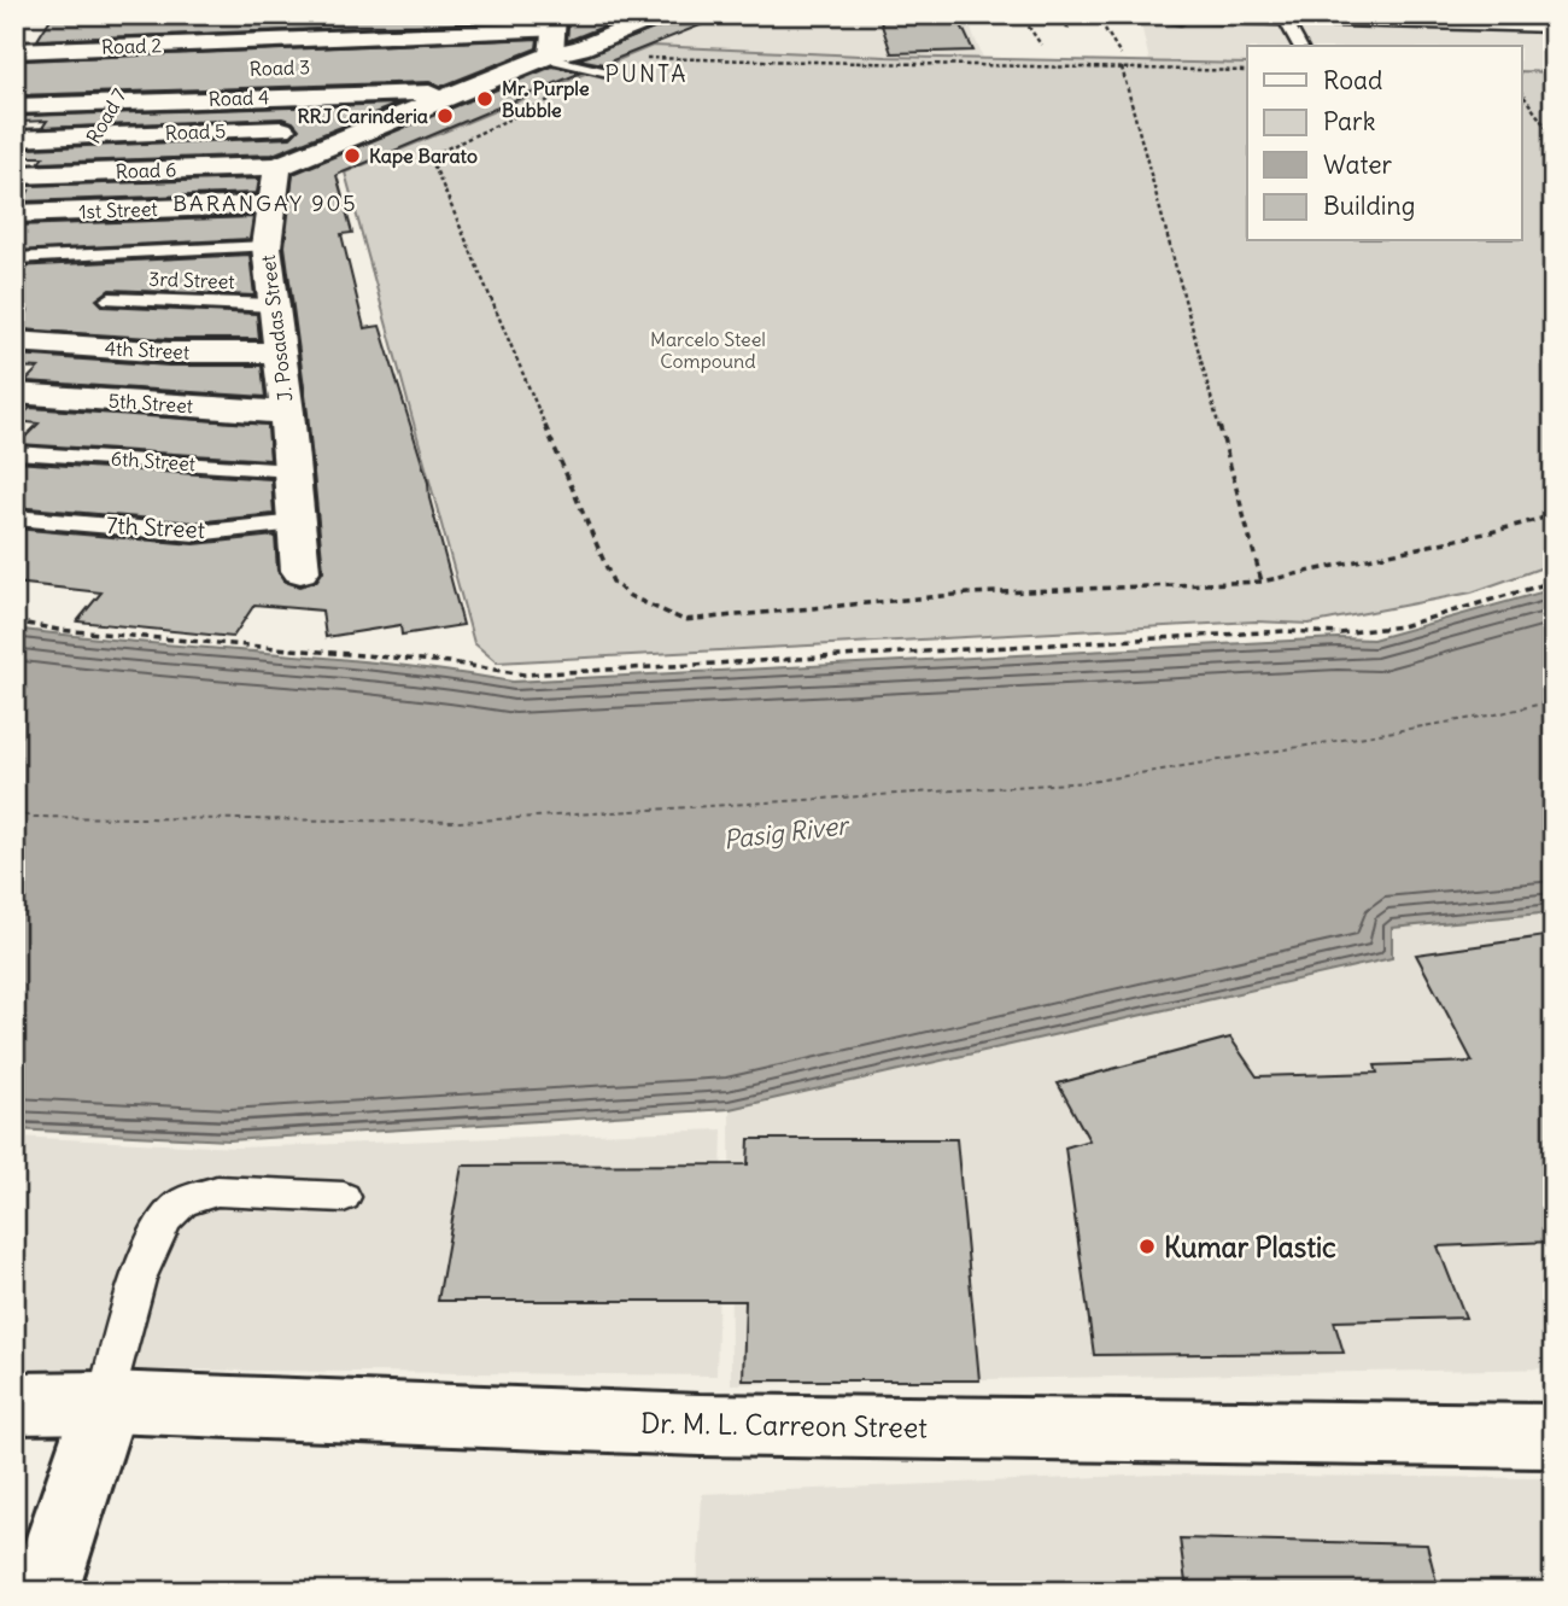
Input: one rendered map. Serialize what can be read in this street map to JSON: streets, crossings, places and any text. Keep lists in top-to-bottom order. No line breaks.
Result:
{"streets":{"street":["Road 2","Road 4","Road 7","Road 5","Road 6","1st Street","J. Posadas Street","4th Street","5th Street","Dr. M. L. Carreon Street"],"lane":["3rd Street","6th Street","7th Street"]},"crossings":[["Road 2","Road 7"],["Road 4","Road 7"],["Road 7","Road 5"],["Road 7","Road 6"],["Road 7","1st Street"],["Road 6","J. Posadas Street"],["1st Street","J. Posadas Street"],["3rd Street","J. Posadas Street"],["J. Posadas Street","4th Street"],["J. Posadas Street","5th Street"],["J. Posadas Street","6th Street"],["J. Posadas Street","7th Street"]],"districts":["PUNTA","BARANGAY 905"],"water":["Pasig River"],"parks":["Marcelo Steel Compound"],"places":["Mr. Purple Bubble","RRJ Carinderia","Kape Barato","Kumar Plastic"],"legend":["Road","Park","Water","Building"]}
